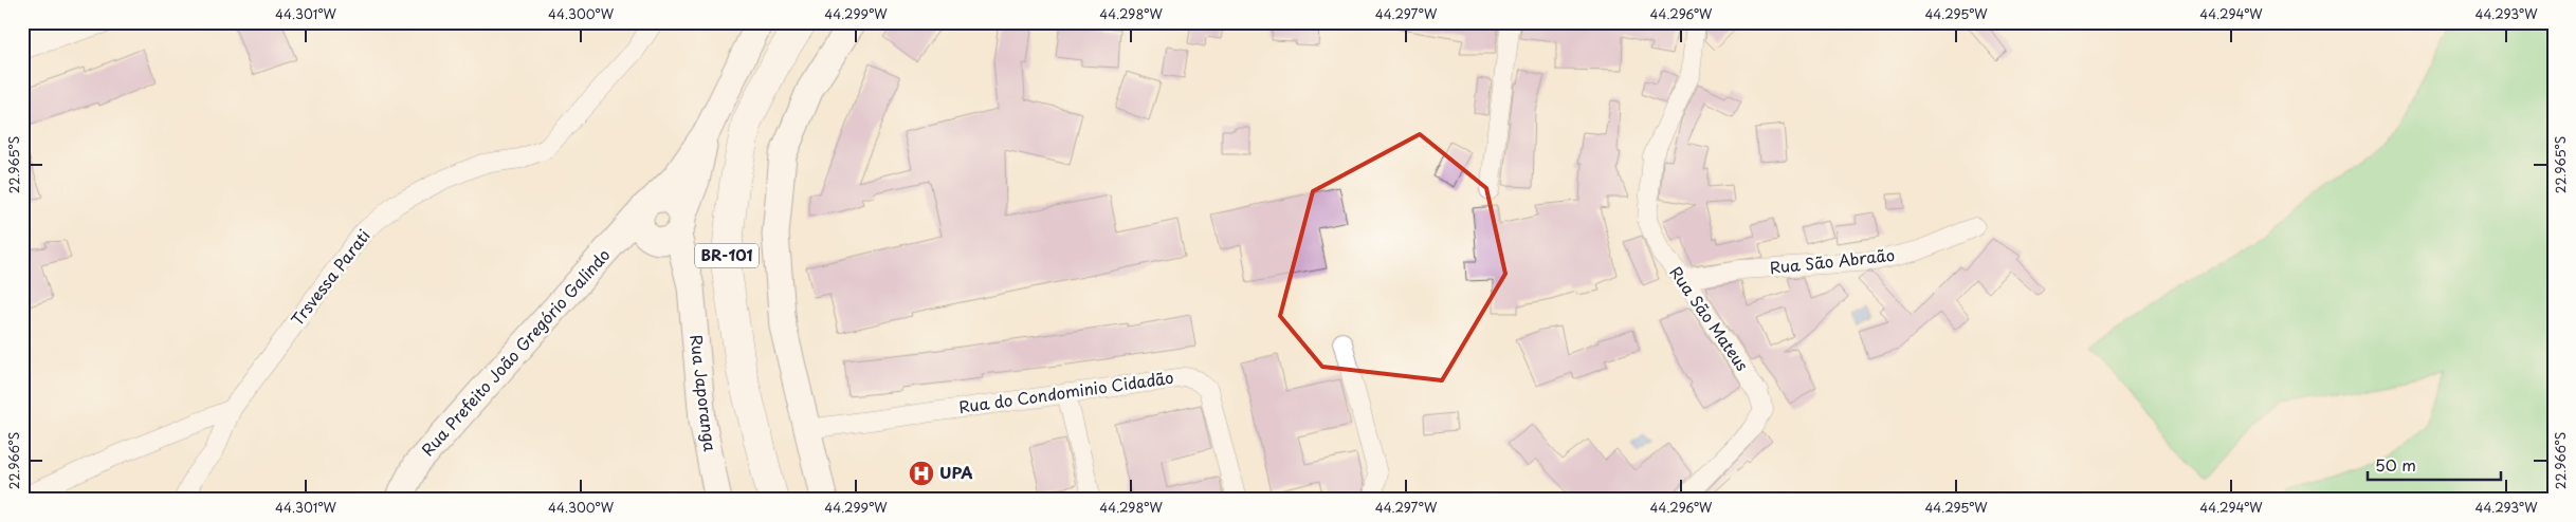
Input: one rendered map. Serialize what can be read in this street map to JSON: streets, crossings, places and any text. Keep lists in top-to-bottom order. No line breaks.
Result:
{"streets":{"highway":["BR-101"],"main road":["Rua Prefeito João Gregório Galindo","Rua Japoranga"],"street":["Rua São Abraão","Trsvessa Parati","Rua São Mateus","Rua do Condominio Cidadão"]},"crossings":[["Rua São Abraão","Rua São Mateus"],["Rua Prefeito João Gregório Galindo","Rua Japoranga"]],"places":{"hospital":["UPA"]},"scale_bar":"50 m","coordinates":["44.301°W","44.300°W","44.299°W","44.298°W","44.297°W","44.296°W","44.295°W","44.294°W","44.293°W","22.965°S","22.966°S"]}
